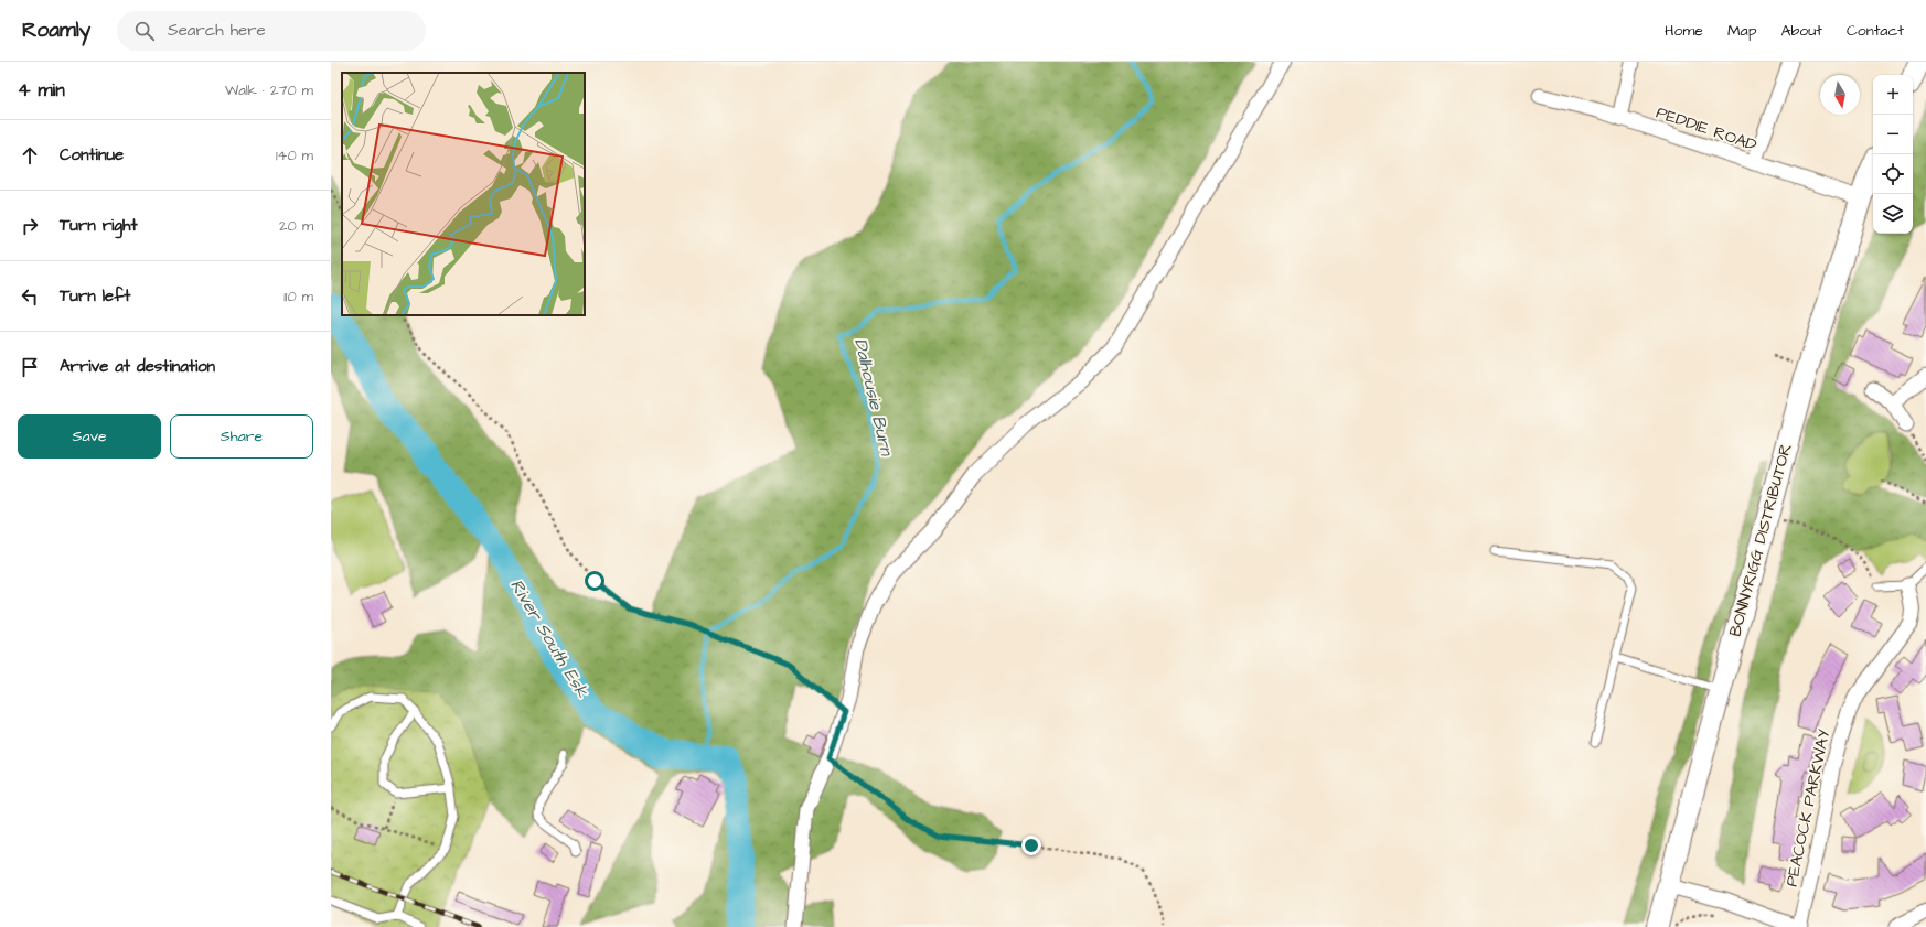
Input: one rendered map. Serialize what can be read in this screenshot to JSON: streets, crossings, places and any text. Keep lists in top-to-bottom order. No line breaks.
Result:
{"streets":{"main road":["BONNYRIGG DISTRIBUTOR"],"street":["PEDDIE ROAD","PEACOCK PARKWAY"]},"crossings":[["PEDDIE ROAD","BONNYRIGG DISTRIBUTOR"]],"water":["Dalhousie Burn","River South Esk"],"north":"bottom","page":{"header":"Roamly","search":"Search here","nav":["Home","Map","About","Contact"],"heading":["4 min","Walk · 270 m"],"map_buttons":["+","−"],"list":[["Continue","140 m"],["Turn right","20 m"],["Turn left","110 m"],"Arrive at destination"],"buttons":["Save","Share"]}}
